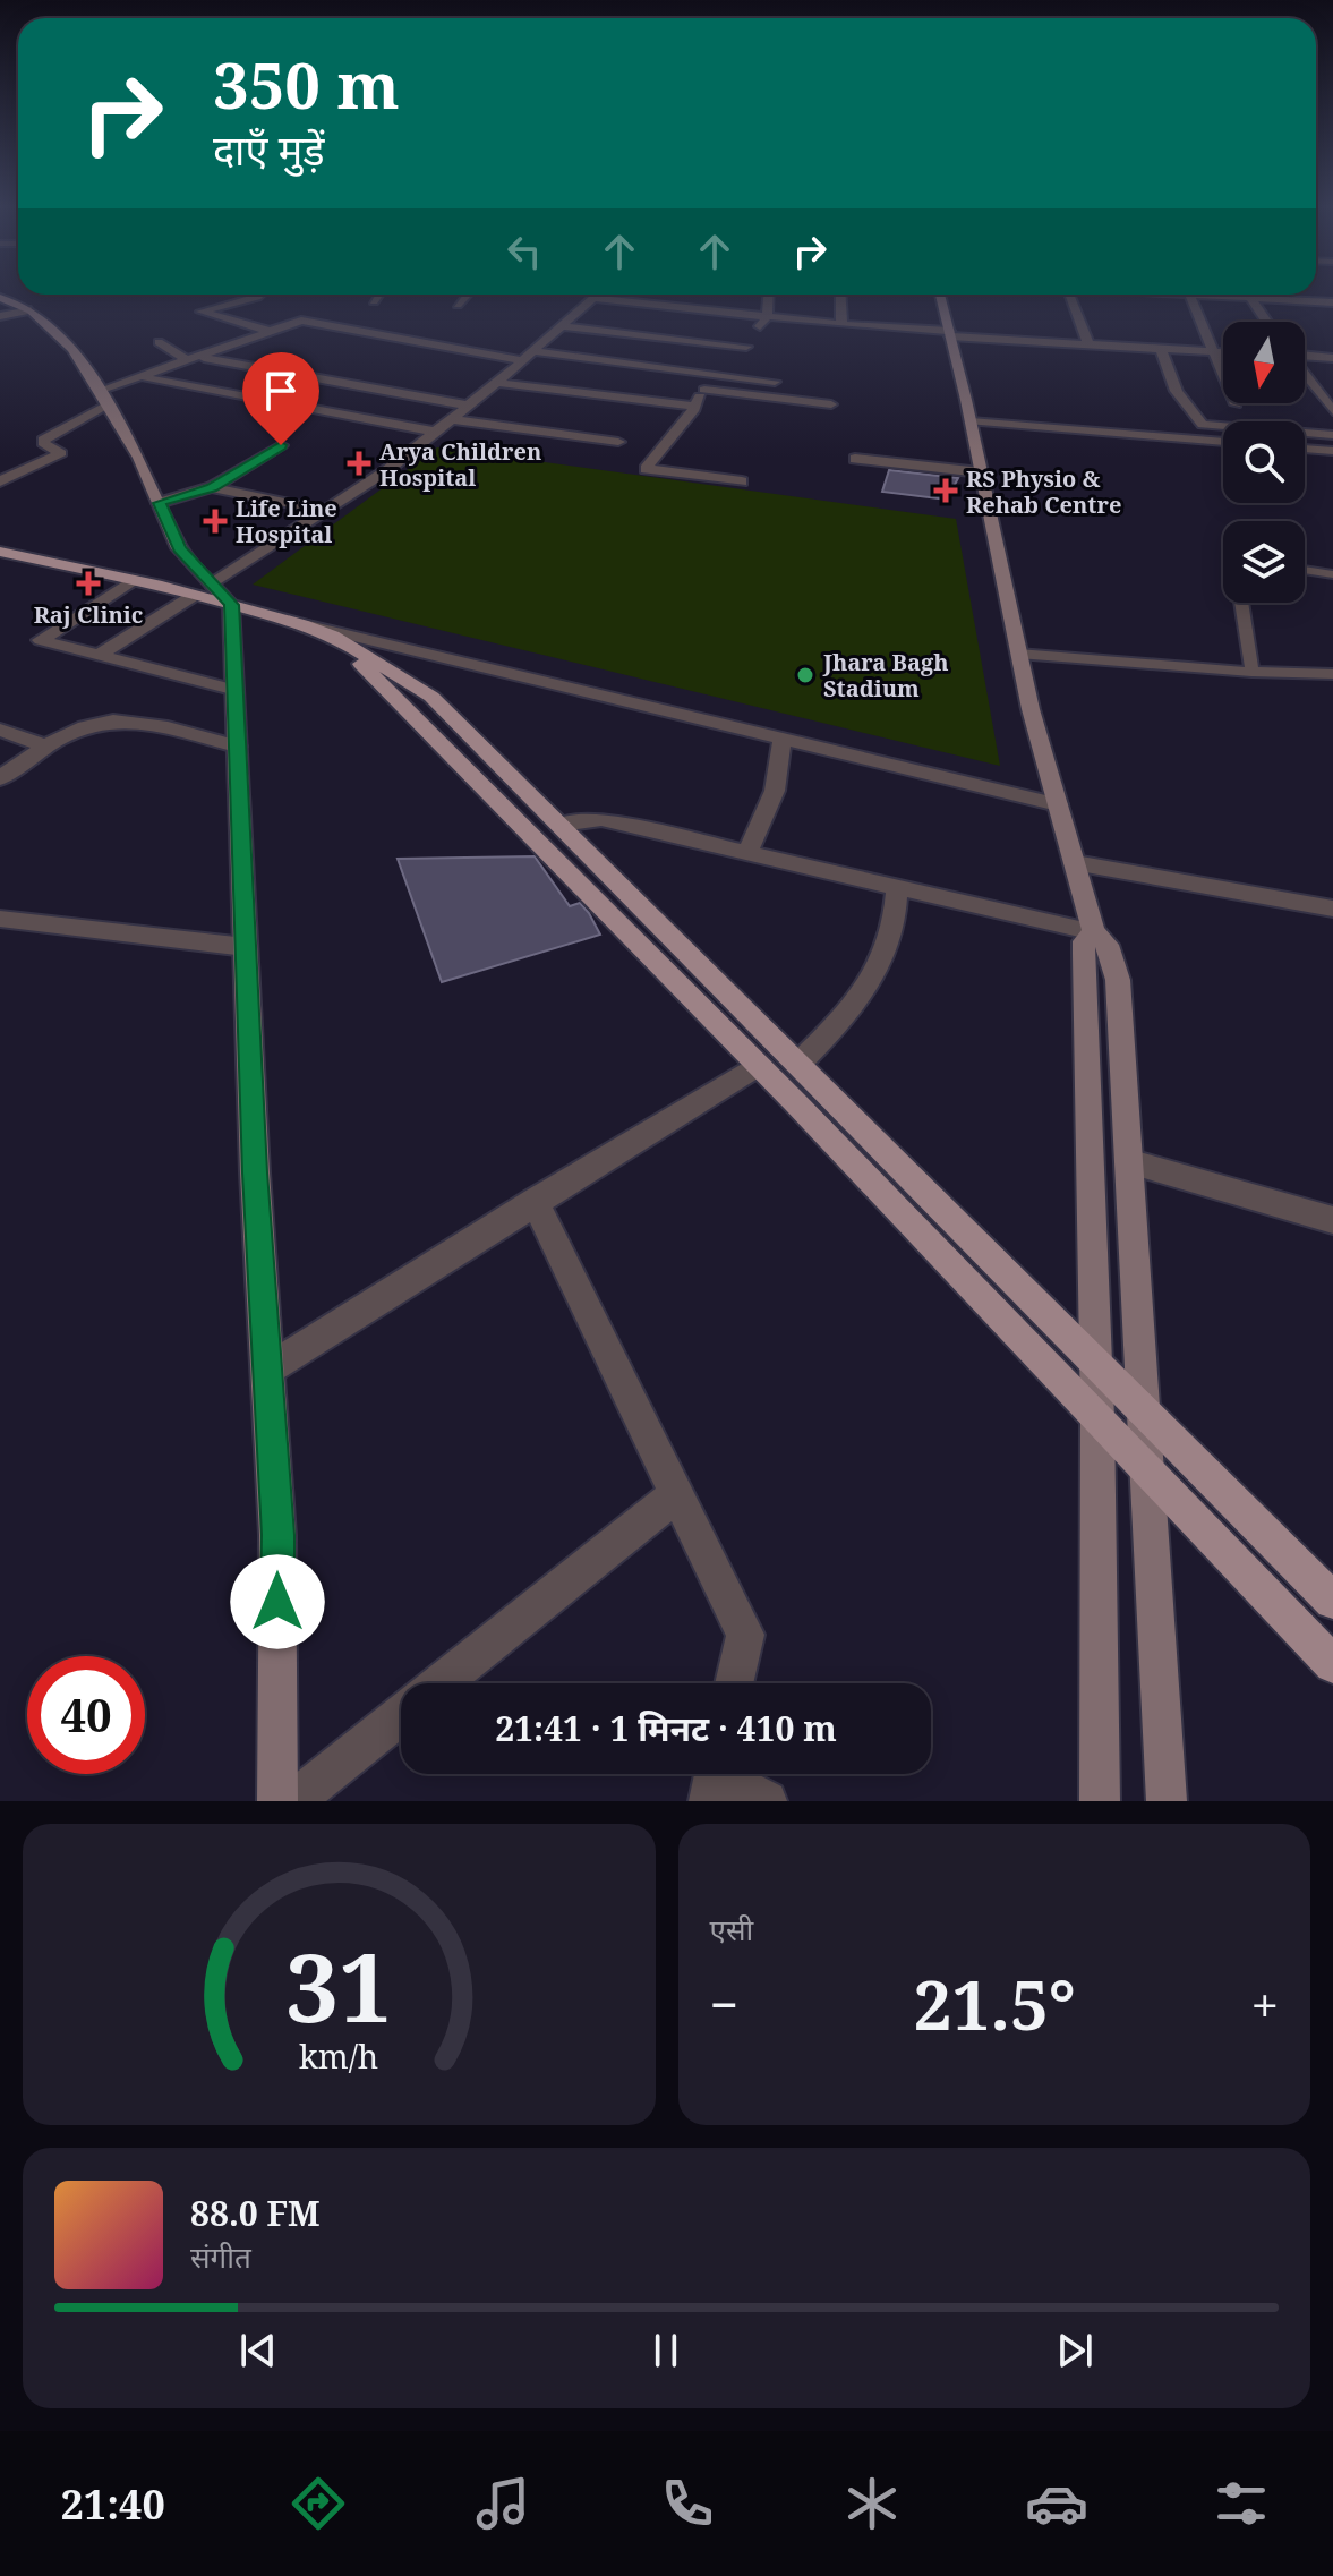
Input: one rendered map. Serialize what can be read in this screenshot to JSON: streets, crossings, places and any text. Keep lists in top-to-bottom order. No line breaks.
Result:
{"places":{"health":["Arya Children Hospital","RS Physio & Rehab Centre","Life Line Hospital","Raj Clinic"],"other":["Jhara Bagh Stadium"]},"north":"bottom","page":{"turn":["350 m","दाएँ मुड़ें"],"limit":"40","trip":"21:41 · 1 मिनट · 410 m","tile":"एसी","heat":["−","21.5°","+"],"song":["88.0 FM","संगीत"],"tabs":"21:40","gauge":["31","km/h"]}}
